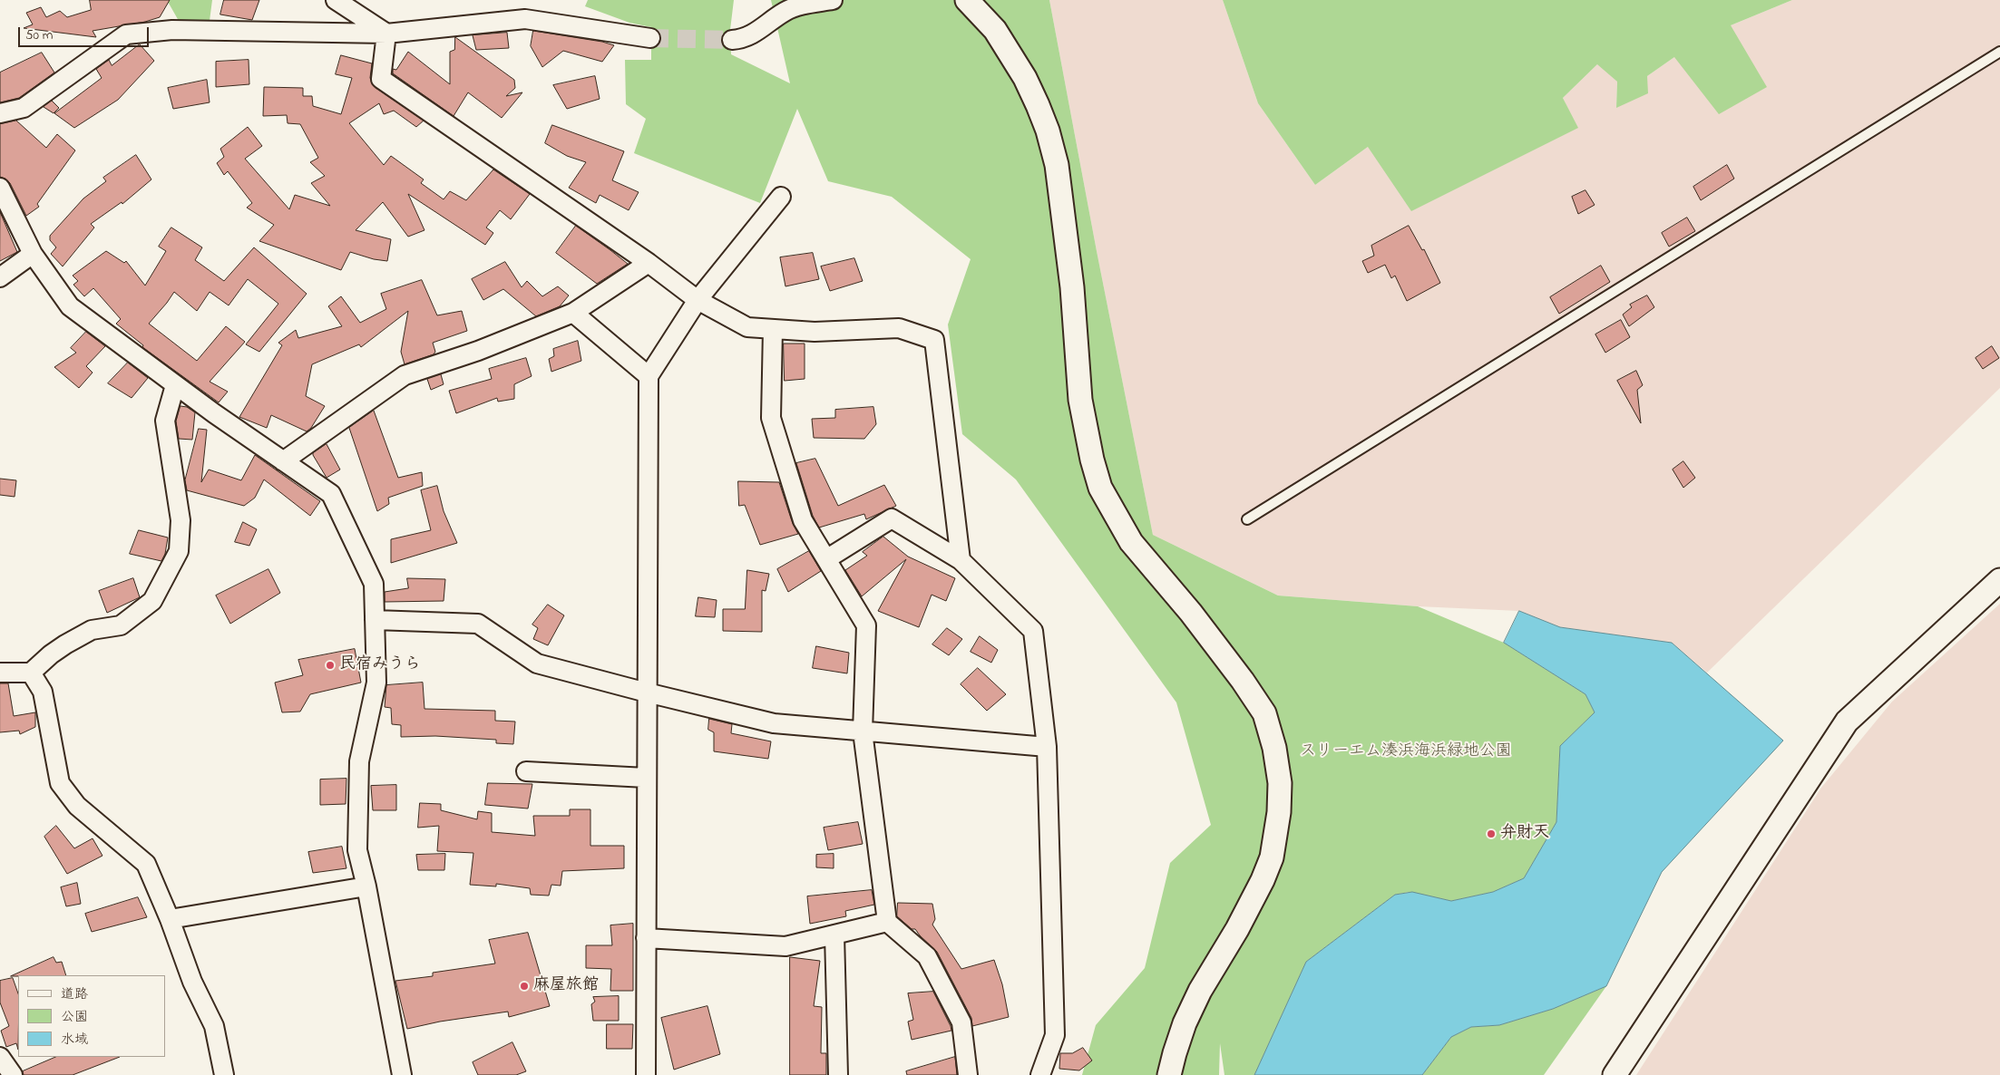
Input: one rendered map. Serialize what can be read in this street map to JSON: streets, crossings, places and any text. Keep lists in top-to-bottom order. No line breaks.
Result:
{"parks":["スリーエム湊浜海浜緑地公園"],"places":["民宿みうら","弁財天","麻屋旅館"],"legend":["道路","公園","水域"],"scale_bar":"50 m"}
